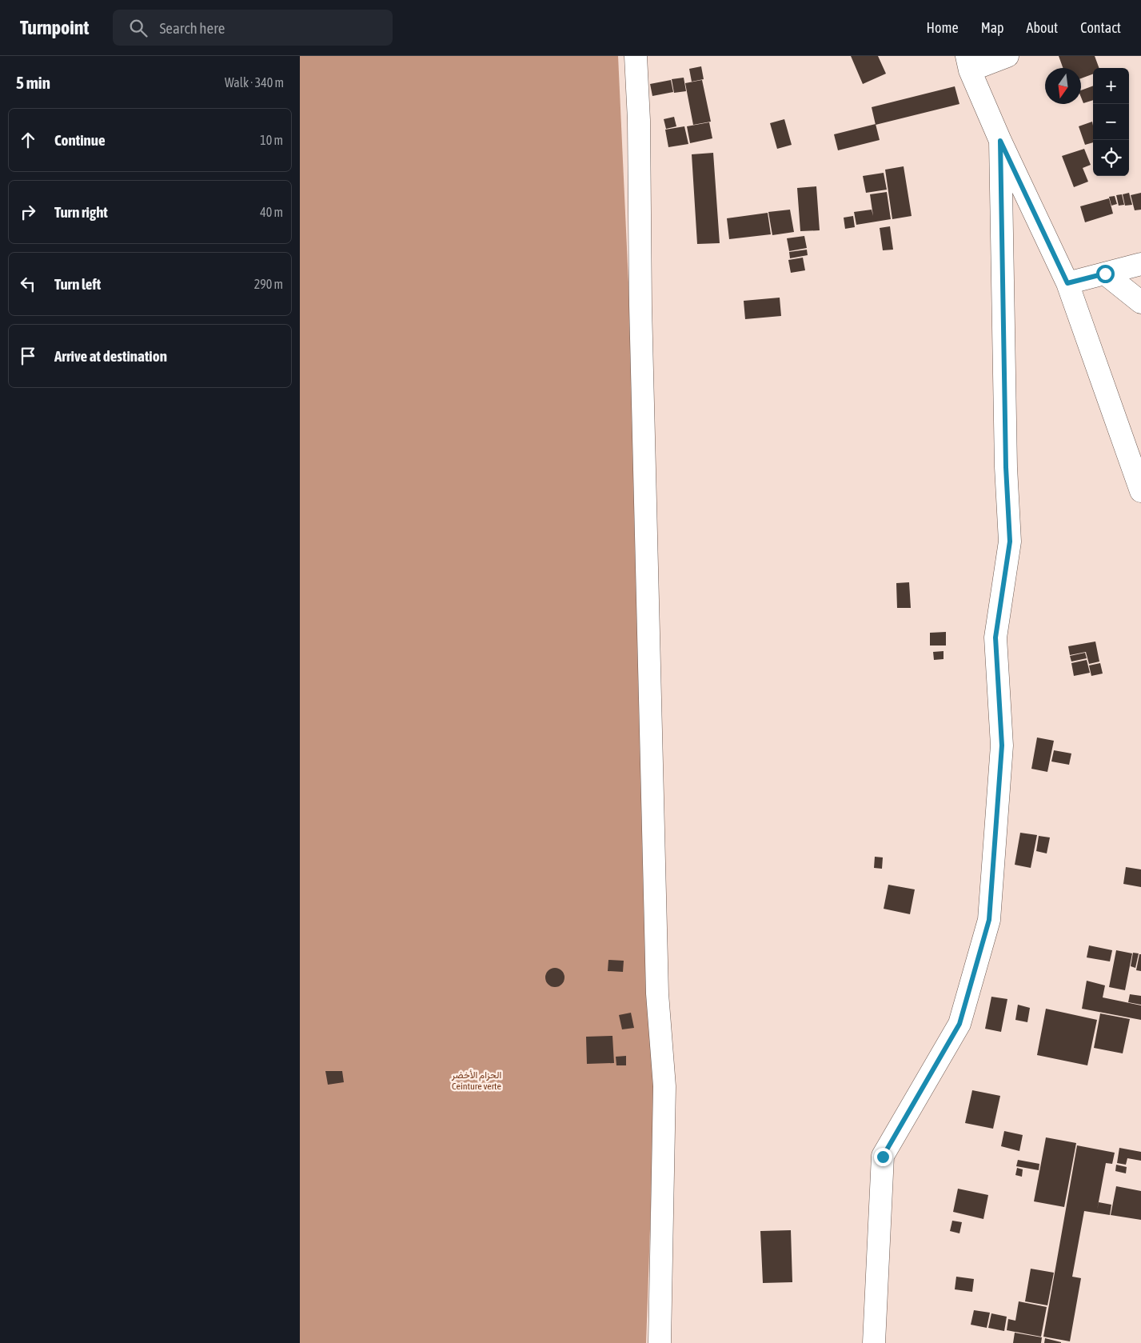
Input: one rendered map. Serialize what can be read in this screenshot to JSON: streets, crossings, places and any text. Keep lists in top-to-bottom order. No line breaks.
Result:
{"parks":["الحزام الأخضر Ceinture verte"],"north":"bottom","page":{"header":"Turnpoint","search":"Search here","nav":["Home","Map","About","Contact"],"heading":["5 min","Walk · 340 m"],"map_buttons":["+","−"],"list":[["Continue","10 m"],["Turn right","40 m"],["Turn left","290 m"],"Arrive at destination"]}}
